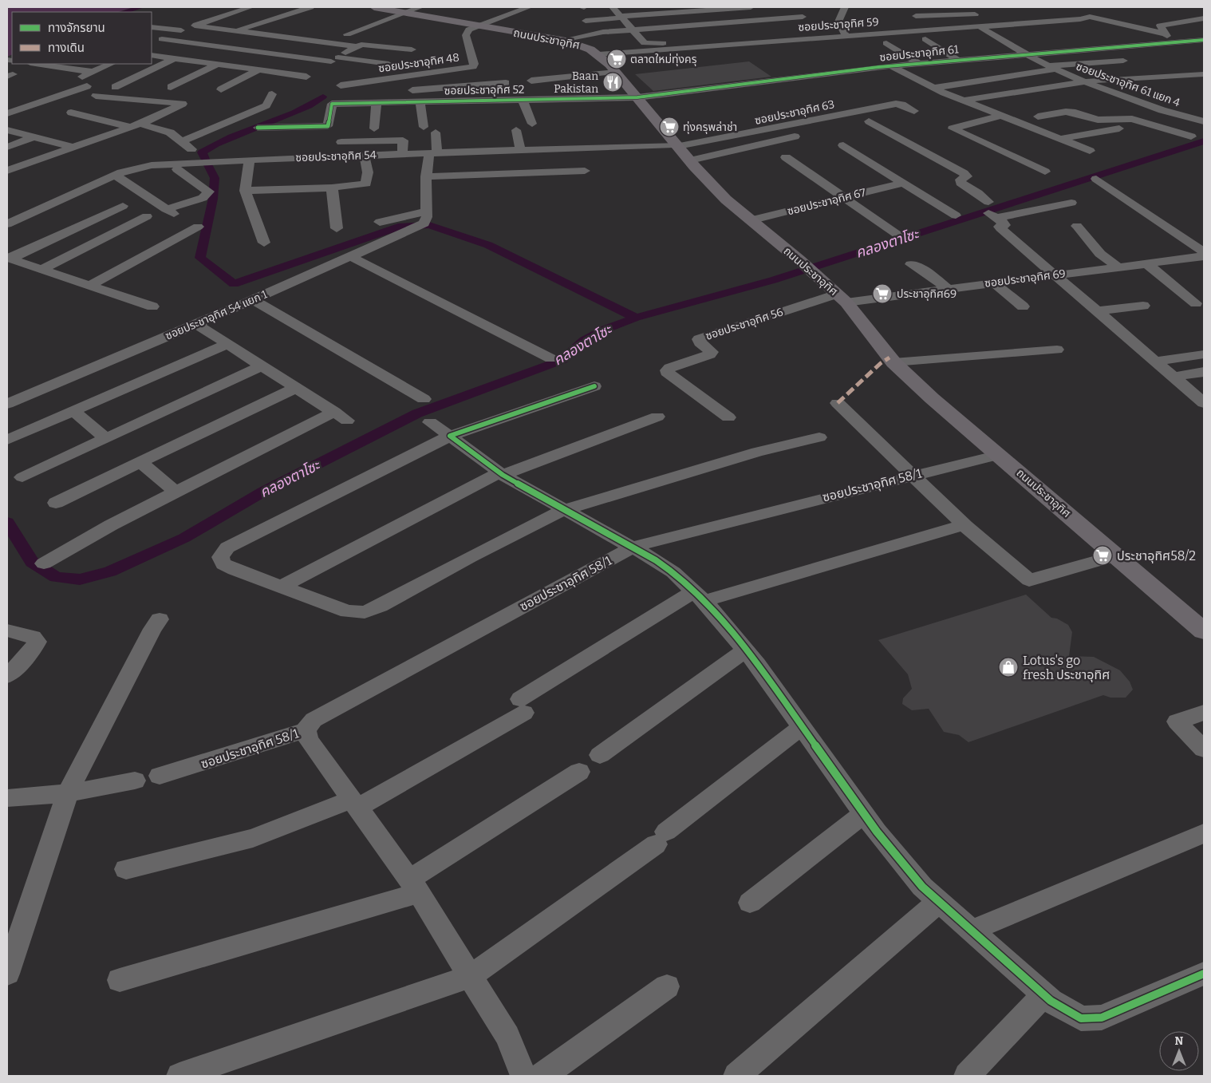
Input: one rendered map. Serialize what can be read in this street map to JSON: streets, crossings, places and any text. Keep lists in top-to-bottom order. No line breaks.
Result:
{"streets":{"main road":["ถนนประชาอุทิศ"],"street":["ซอยประชาอุทิศ 59","ซอยประชาอุทิศ 61","ซอยประชาอุทิศ 48","ซอยประชาอุทิศ 61 แยก 4","ซอยประชาอุทิศ 52","ซอยประชาอุทิศ 63","ซอยประชาอุทิศ 54","ซอยประชาอุทิศ 67","ซอยประชาอุทิศ 69","ซอยประชาอุทิศ 54 แยก 1","ซอยประชาอุทิศ 56","ซอยประชาอุทิศ 58/1"]},"crossings":[["ซอยประชาอุทิศ 59","ถนนประชาอุทิศ"],["ซอยประชาอุทิศ 59","ซอยประชาอุทิศ 61 แยก 4"],["ถนนประชาอุทิศ","ซอยประชาอุทิศ 61"],["ถนนประชาอุทิศ","ซอยประชาอุทิศ 48"],["ถนนประชาอุทิศ","ซอยประชาอุทิศ 52"],["ถนนประชาอุทิศ","ซอยประชาอุทิศ 63"],["ถนนประชาอุทิศ","ซอยประชาอุทิศ 54"],["ถนนประชาอุทิศ","ซอยประชาอุทิศ 67"],["ถนนประชาอุทิศ","ซอยประชาอุทิศ 69"],["ถนนประชาอุทิศ","ซอยประชาอุทิศ 56"],["ถนนประชาอุทิศ","ซอยประชาอุทิศ 58/1"],["ซอยประชาอุทิศ 61","ซอยประชาอุทิศ 61 แยก 4"],["ซอยประชาอุทิศ 61","ซอยประชาอุทิศ 52"],["ซอยประชาอุทิศ 63","ซอยประชาอุทิศ 54"],["ซอยประชาอุทิศ 69","ซอยประชาอุทิศ 56"]],"water":["คลองตาโซะ"],"places":{"supermarket":["ตลาดใหม่ทุ่งครุ","ทุ่งครุพล่าช่า","ประชาอุทิศ69","ประชาอุทิศ58/2"],"restaurant":["Baan Pakistan"],"shop":["Lotus's go fresh ประชาอุทิศ"]},"legend":["ทางจักรยาน","ทางเดิน"],"north":"top"}
